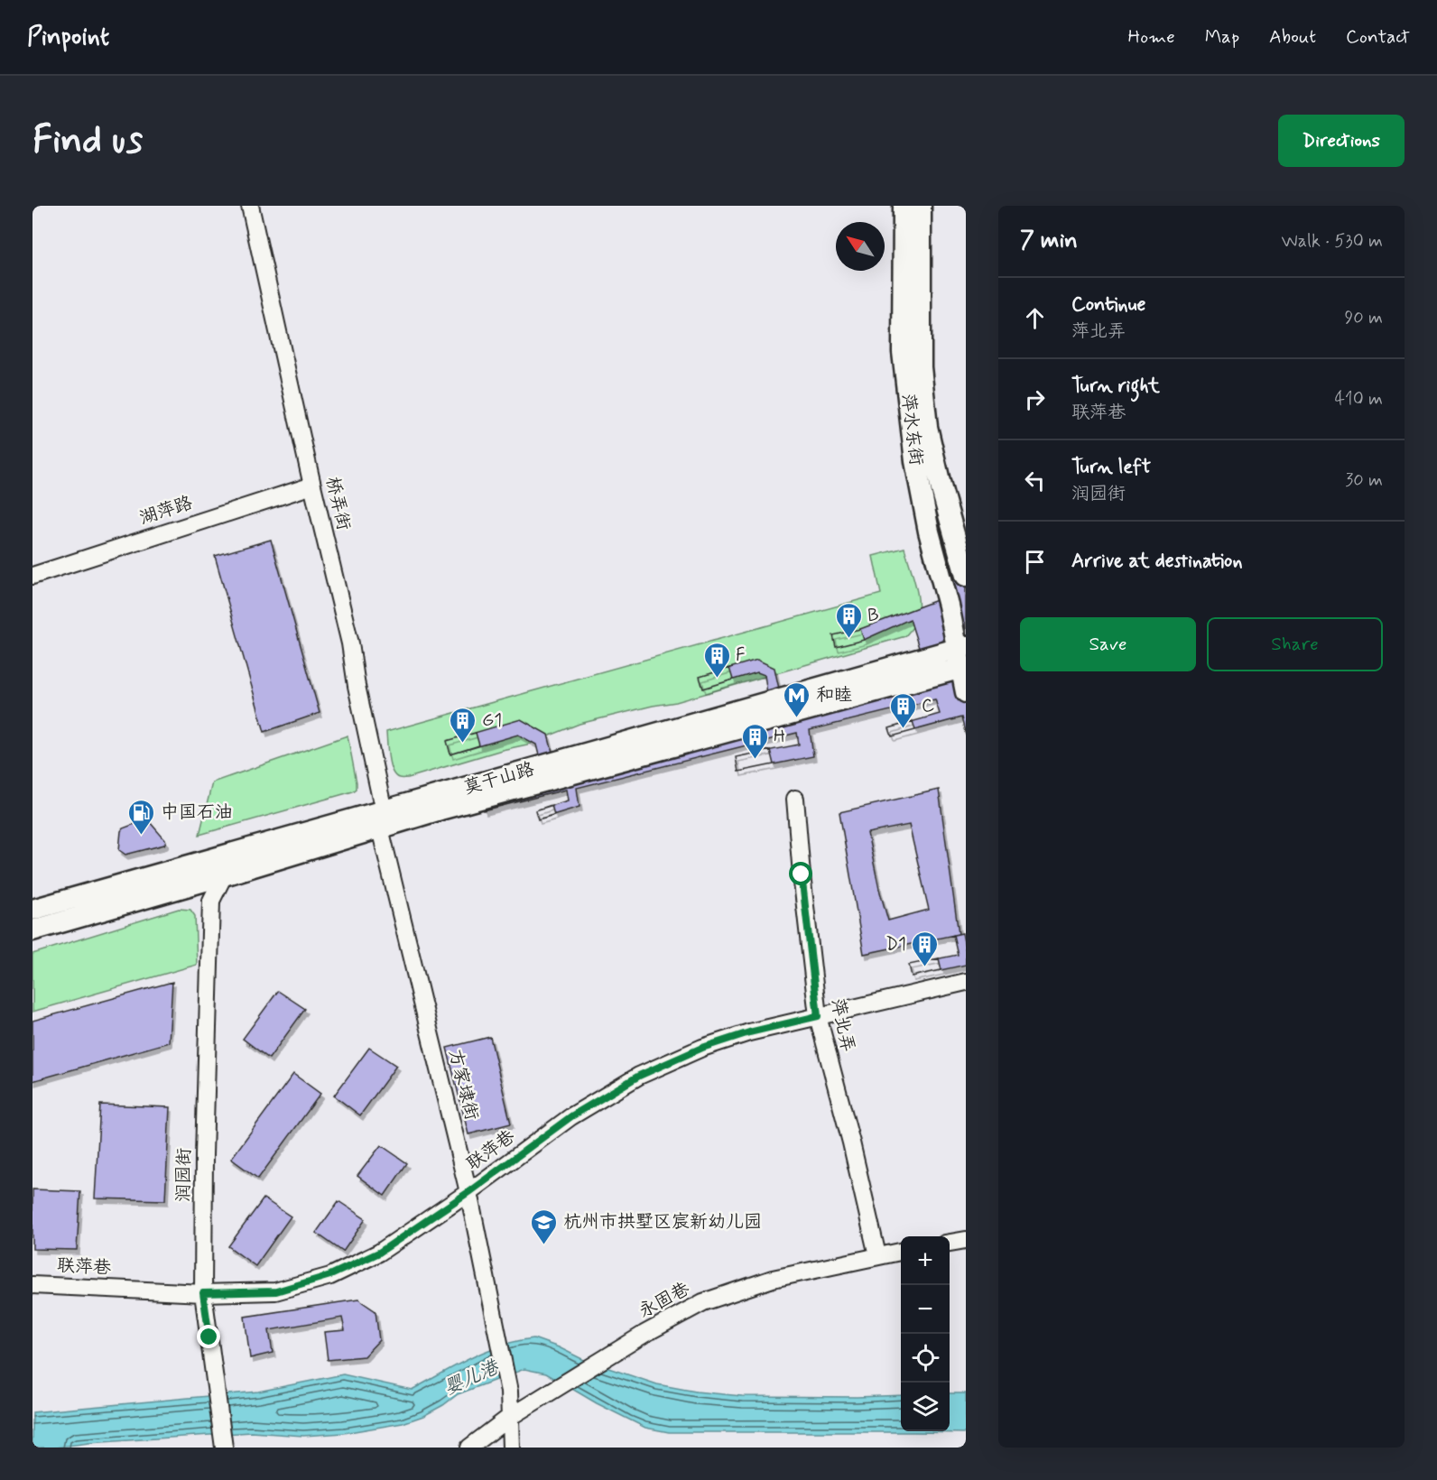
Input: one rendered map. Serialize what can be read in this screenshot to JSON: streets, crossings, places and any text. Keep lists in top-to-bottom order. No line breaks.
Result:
{"streets":{"main road":["萍水东街","莫干山路"],"street":["桥弄街","湖萍路","萍北弄","方家埭街","联萍巷","润园街","永固巷"]},"crossings":[["萍水东街","莫干山路"],["桥弄街","湖萍路"],["桥弄街","莫干山路"],["桥弄街","方家埭街"],["莫干山路","方家埭街"],["莫干山路","润园街"],["萍北弄","联萍巷"],["萍北弄","永固巷"],["方家埭街","联萍巷"],["方家埭街","永固巷"],["联萍巷","润园街"]],"water":["婴儿港"],"places":{"building":["B","F","C","G1","H","D1"],"metro station":["和睦"],"fuel station":["中国石油"],"school or university":["杭州市拱墅区宸新幼儿园"]},"north":"top left","page":{"header":"Pinpoint","nav":["Home","Map","About","Contact"],"buttons":["Directions",["Save","Share"]],"title":"Find us","heading":["7 min","Walk · 530 m"],"list":[["Continue","萍北弄","90 m"],["Turn right","联萍巷","410 m"],["Turn left","润园街","30 m"],"Arrive at destination"],"map_buttons":["+","−"]}}
